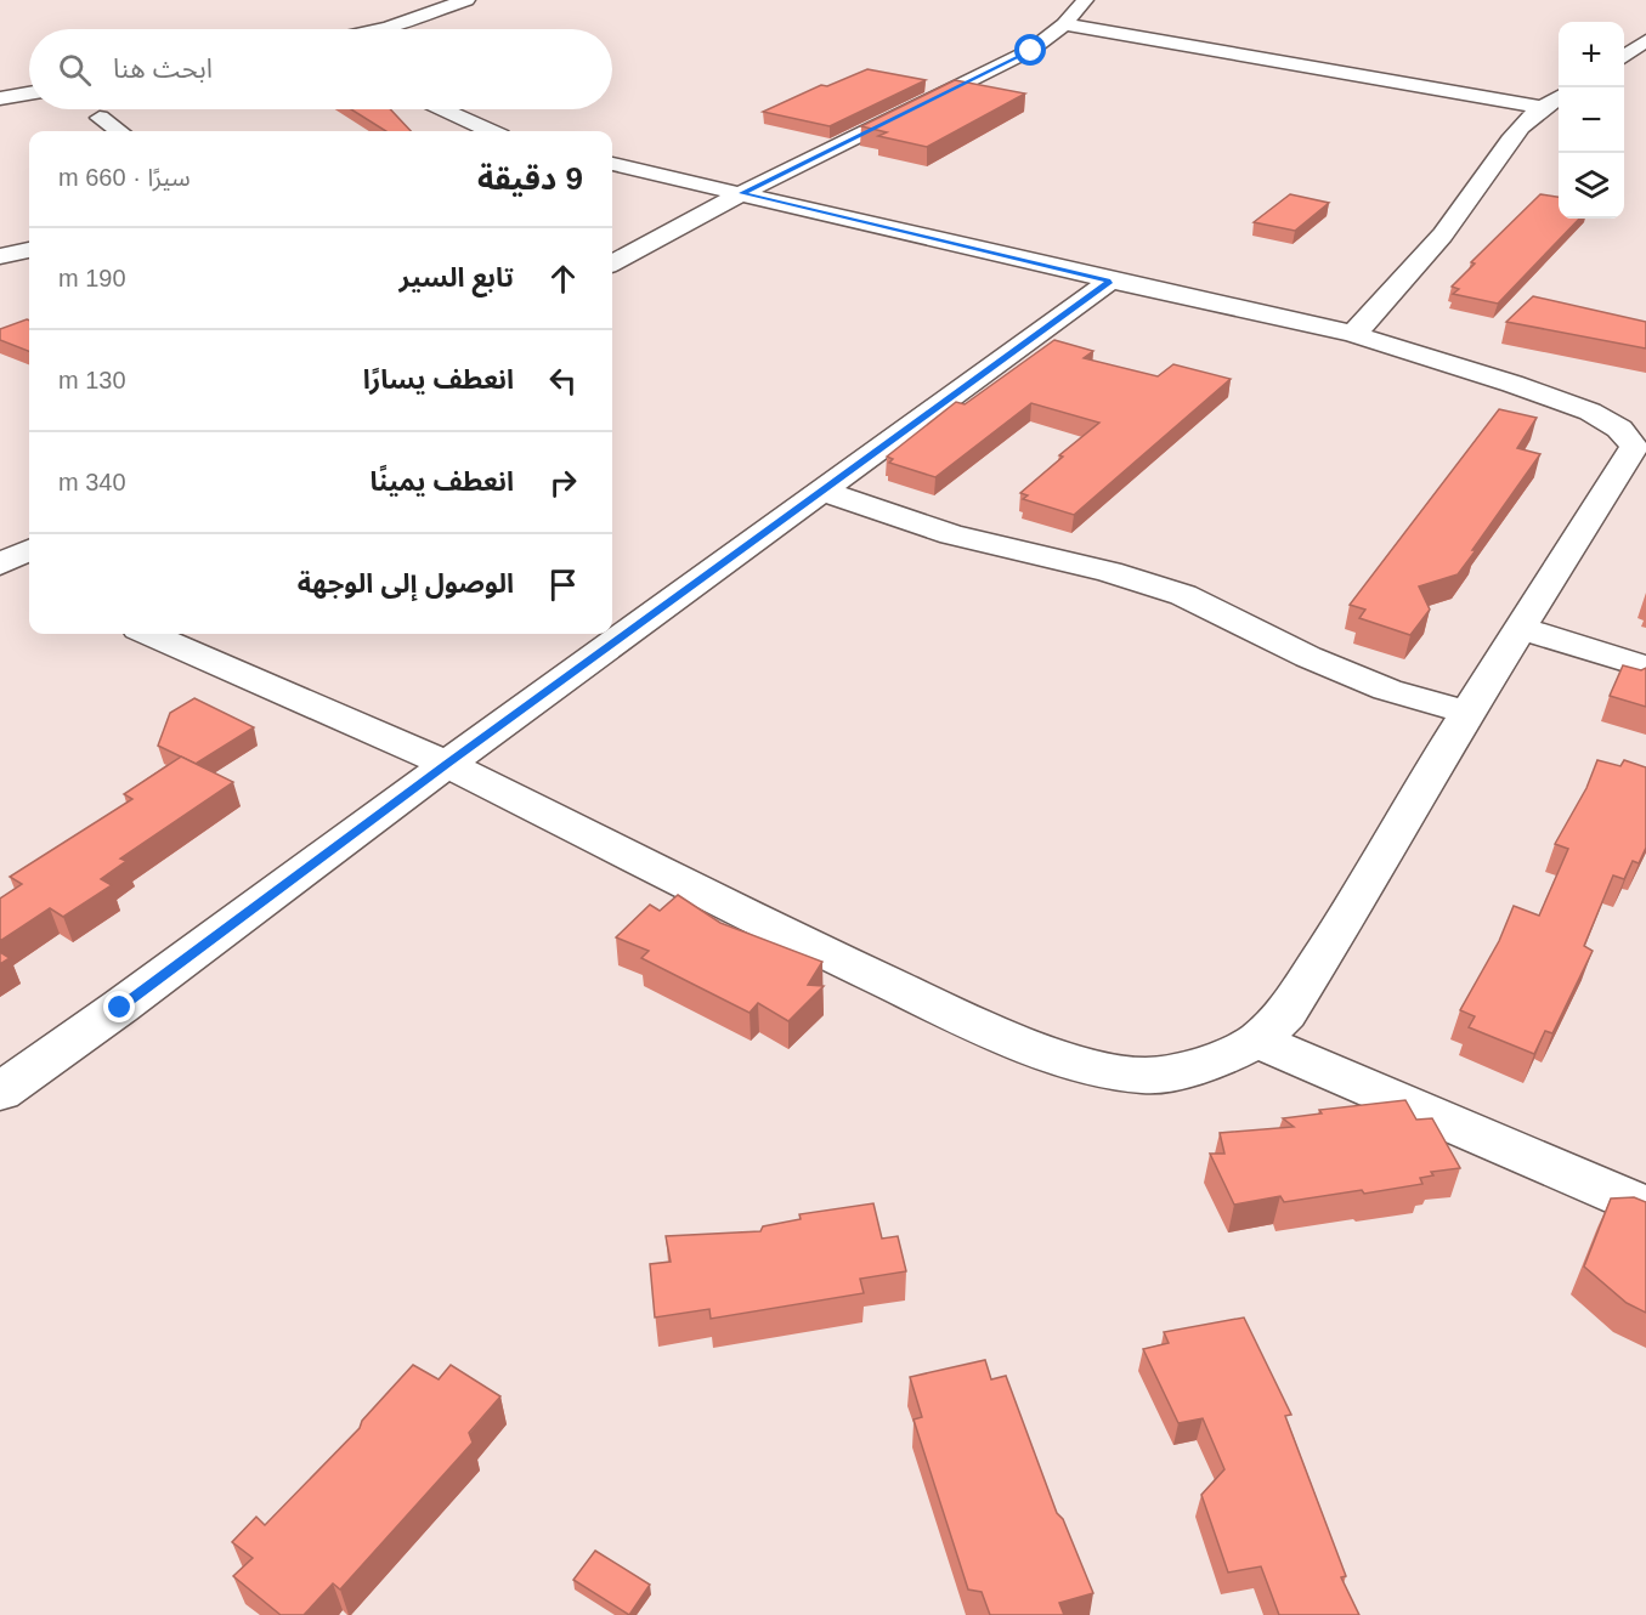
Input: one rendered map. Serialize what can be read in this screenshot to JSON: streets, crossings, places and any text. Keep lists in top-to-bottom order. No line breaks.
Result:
{"page":{"map_buttons":["+","−"],"search":"ابحث هنا","heading":["9 دقيقة","سيرًا · 660 m"],"list":[["تابع السير","190 m"],["انعطف يسارًا","130 m"],["انعطف يمينًا","340 m"],"الوصول إلى الوجهة"]}}
